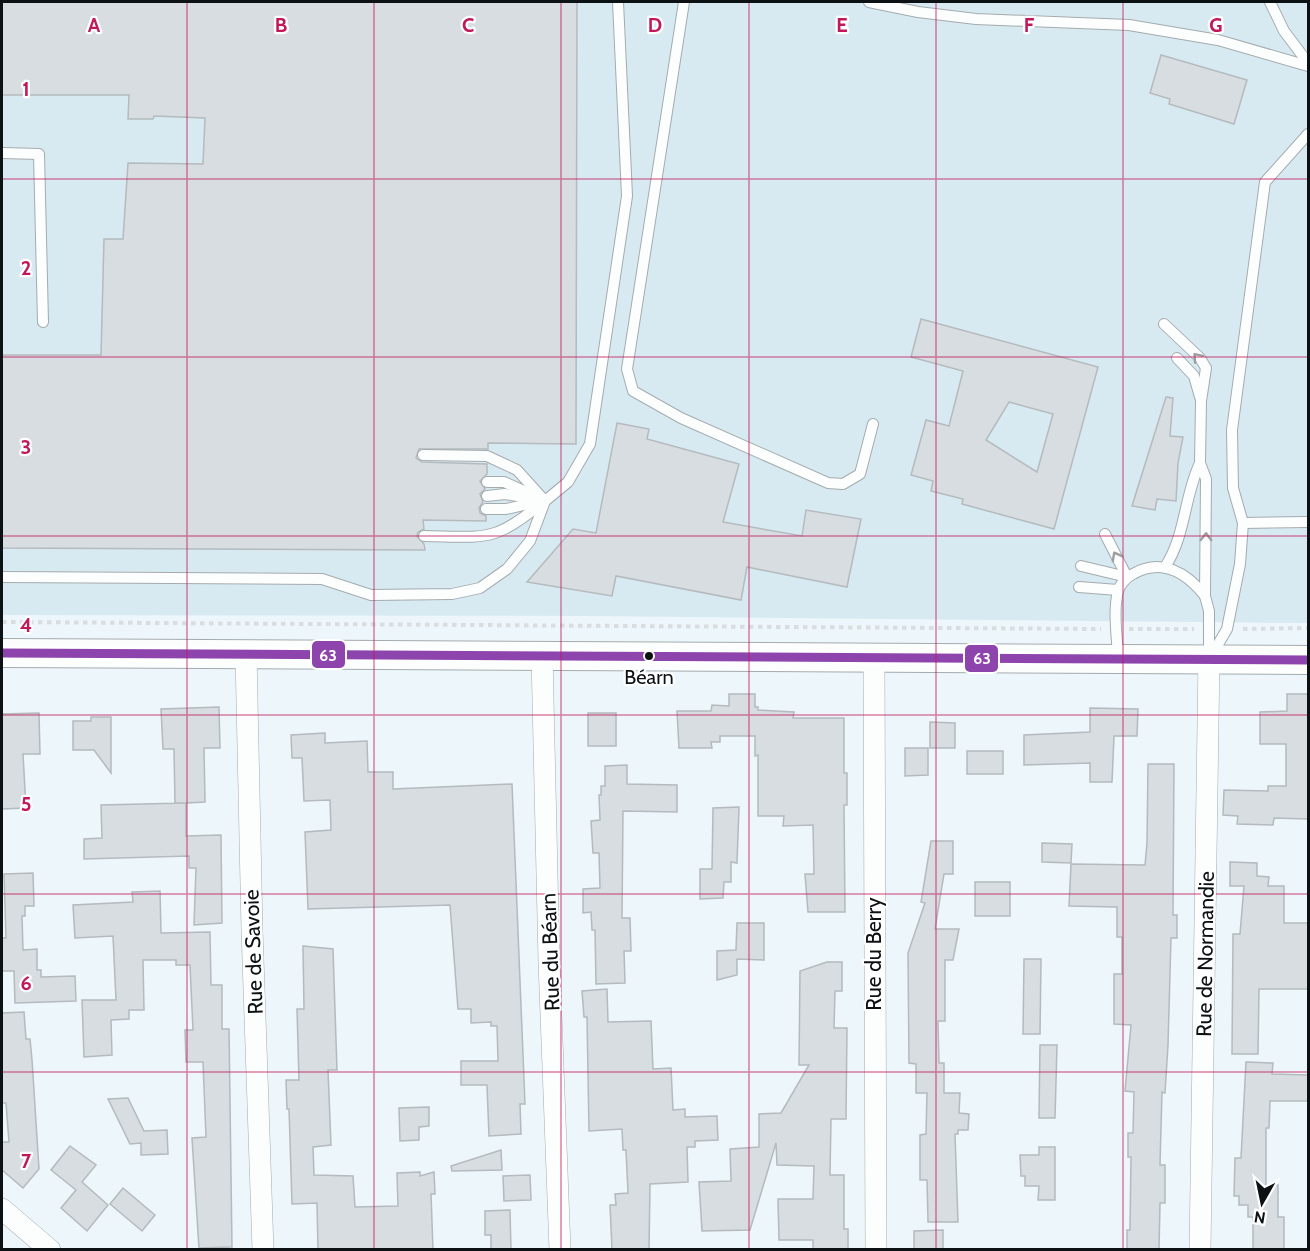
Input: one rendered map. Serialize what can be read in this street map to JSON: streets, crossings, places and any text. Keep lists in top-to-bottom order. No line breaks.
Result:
{"streets":{"street":["Rue de Savoie","Rue du Béarn","Rue du Berry","Rue de Normandie"]},"places":["Béarn"],"lines":["transit line 63"],"north":"bottom","grid":{"columns":["A","B","C","D","E","F","G"],"rows":["1","2","3","4","5","6","7"]}}
